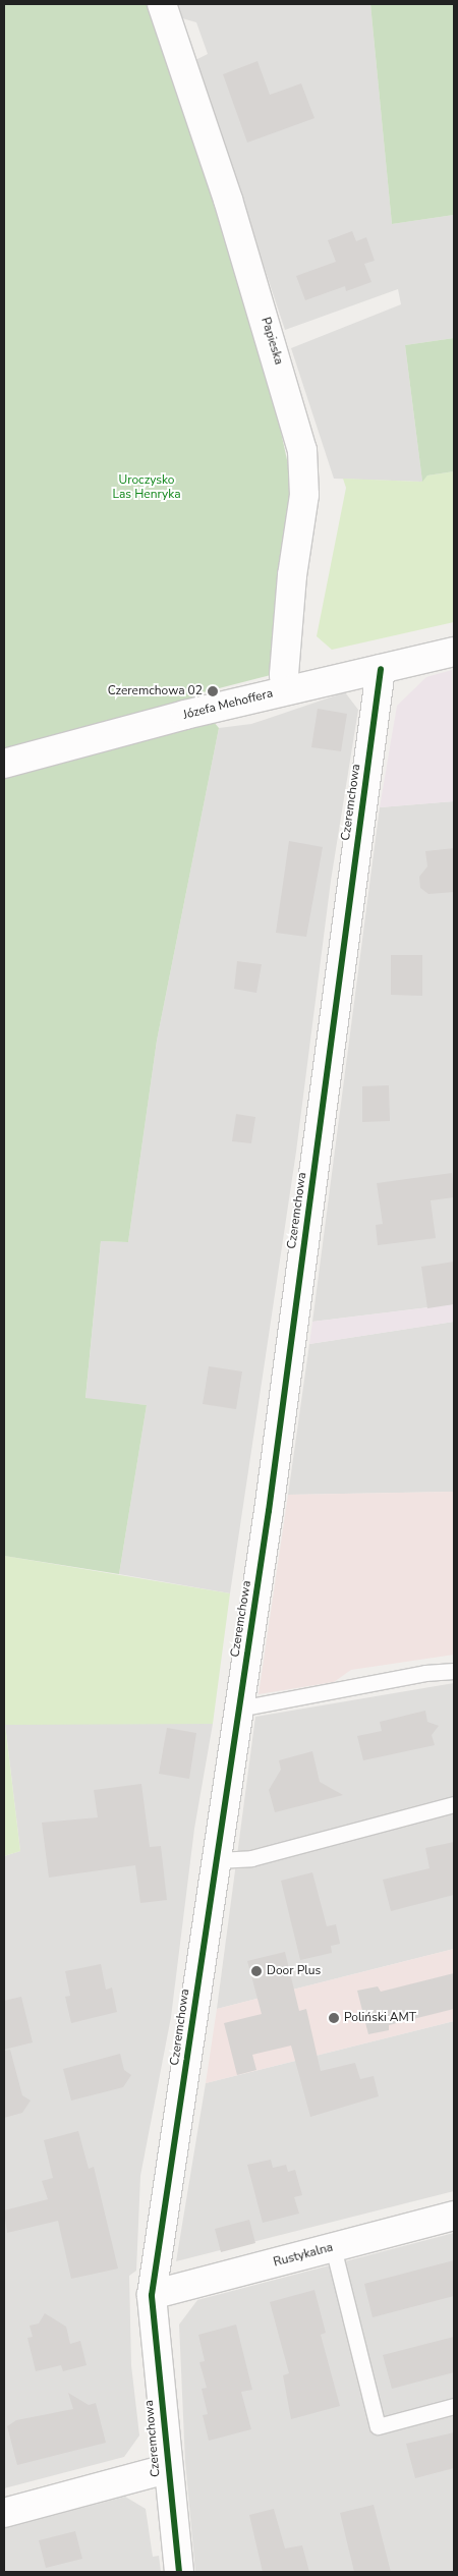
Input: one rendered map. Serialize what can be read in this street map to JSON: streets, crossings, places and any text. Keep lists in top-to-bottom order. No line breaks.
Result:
{"streets":{"street":["Papieska","Józefa Mehoffera","Czeremchowa","Rustykalna"]},"crossings":[["Papieska","Józefa Mehoffera"],["Józefa Mehoffera","Czeremchowa"],["Czeremchowa","Rustykalna"]],"parks":["Uroczysko Las Henryka"],"places":["Czeremchowa 02","Door Plus","Poliński AMT"]}
